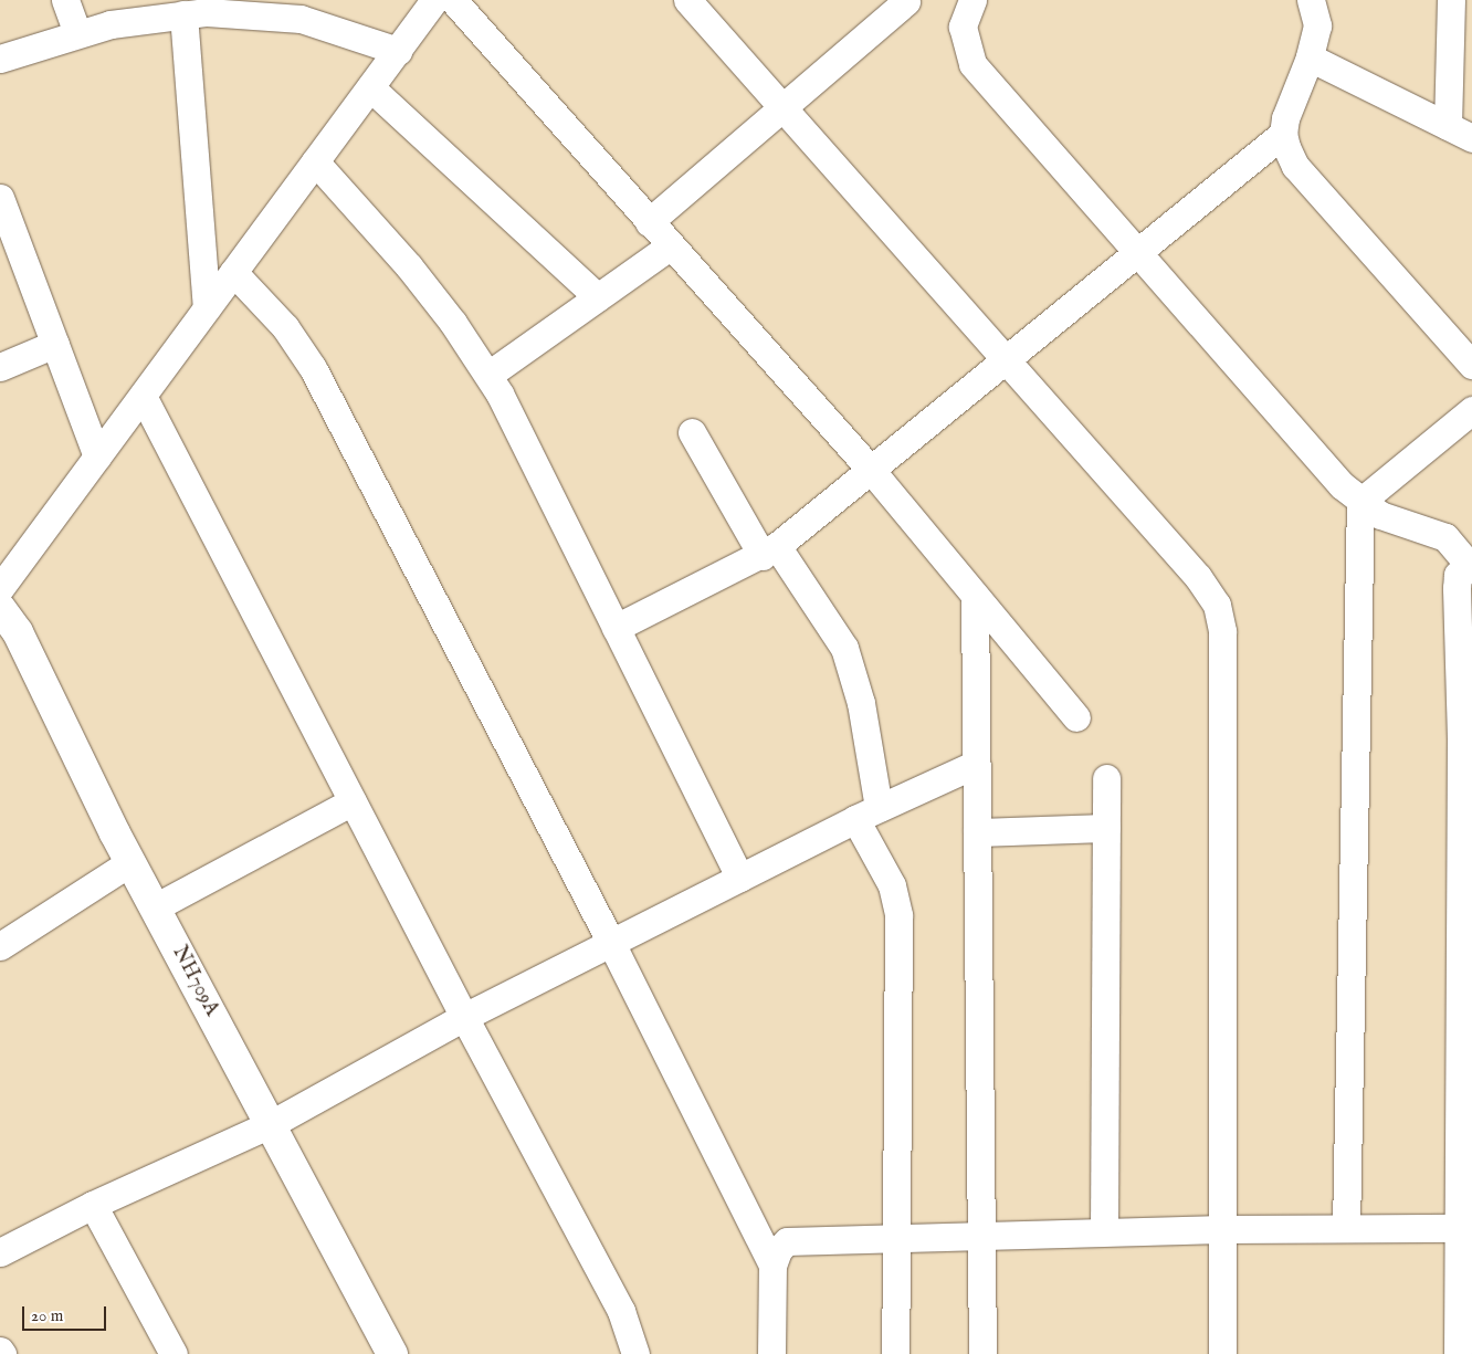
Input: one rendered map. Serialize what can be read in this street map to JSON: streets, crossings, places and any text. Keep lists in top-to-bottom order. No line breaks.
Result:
{"streets":{"highway":["NH709A"]},"scale_bar":"20 m"}
